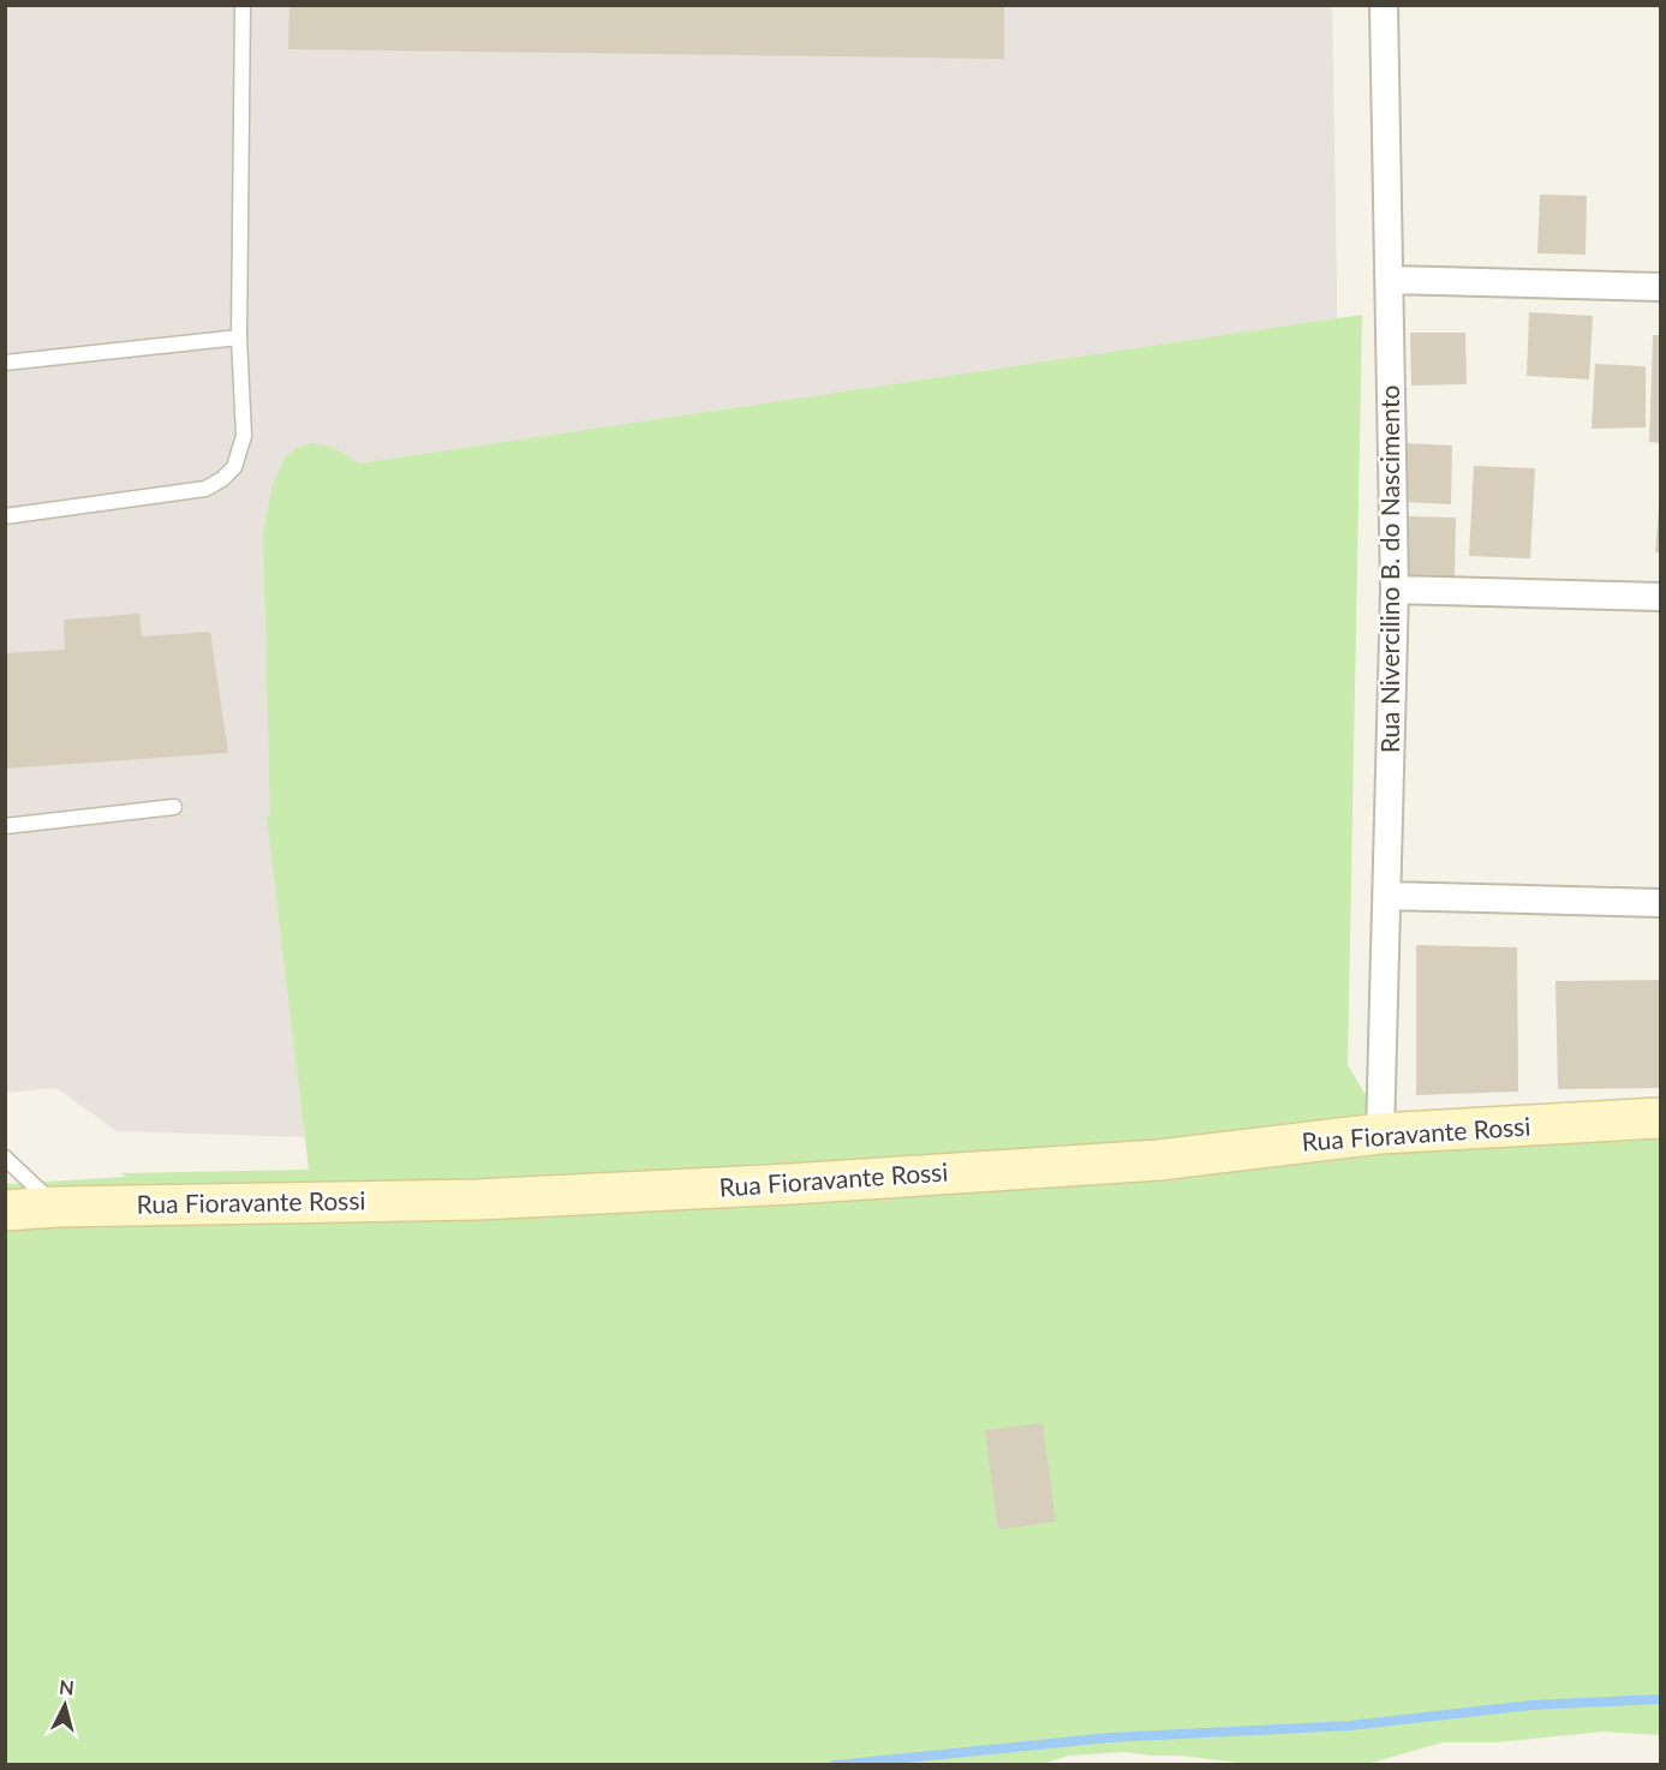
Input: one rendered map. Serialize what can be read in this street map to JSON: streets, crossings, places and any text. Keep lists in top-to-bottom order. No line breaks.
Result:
{"streets":{"street":["Rua Nivercilino B. do Nascimento","Rua Fioravante Rossi"]},"crossings":[["Rua Nivercilino B. do Nascimento","Rua Fioravante Rossi"]],"north":"top"}
